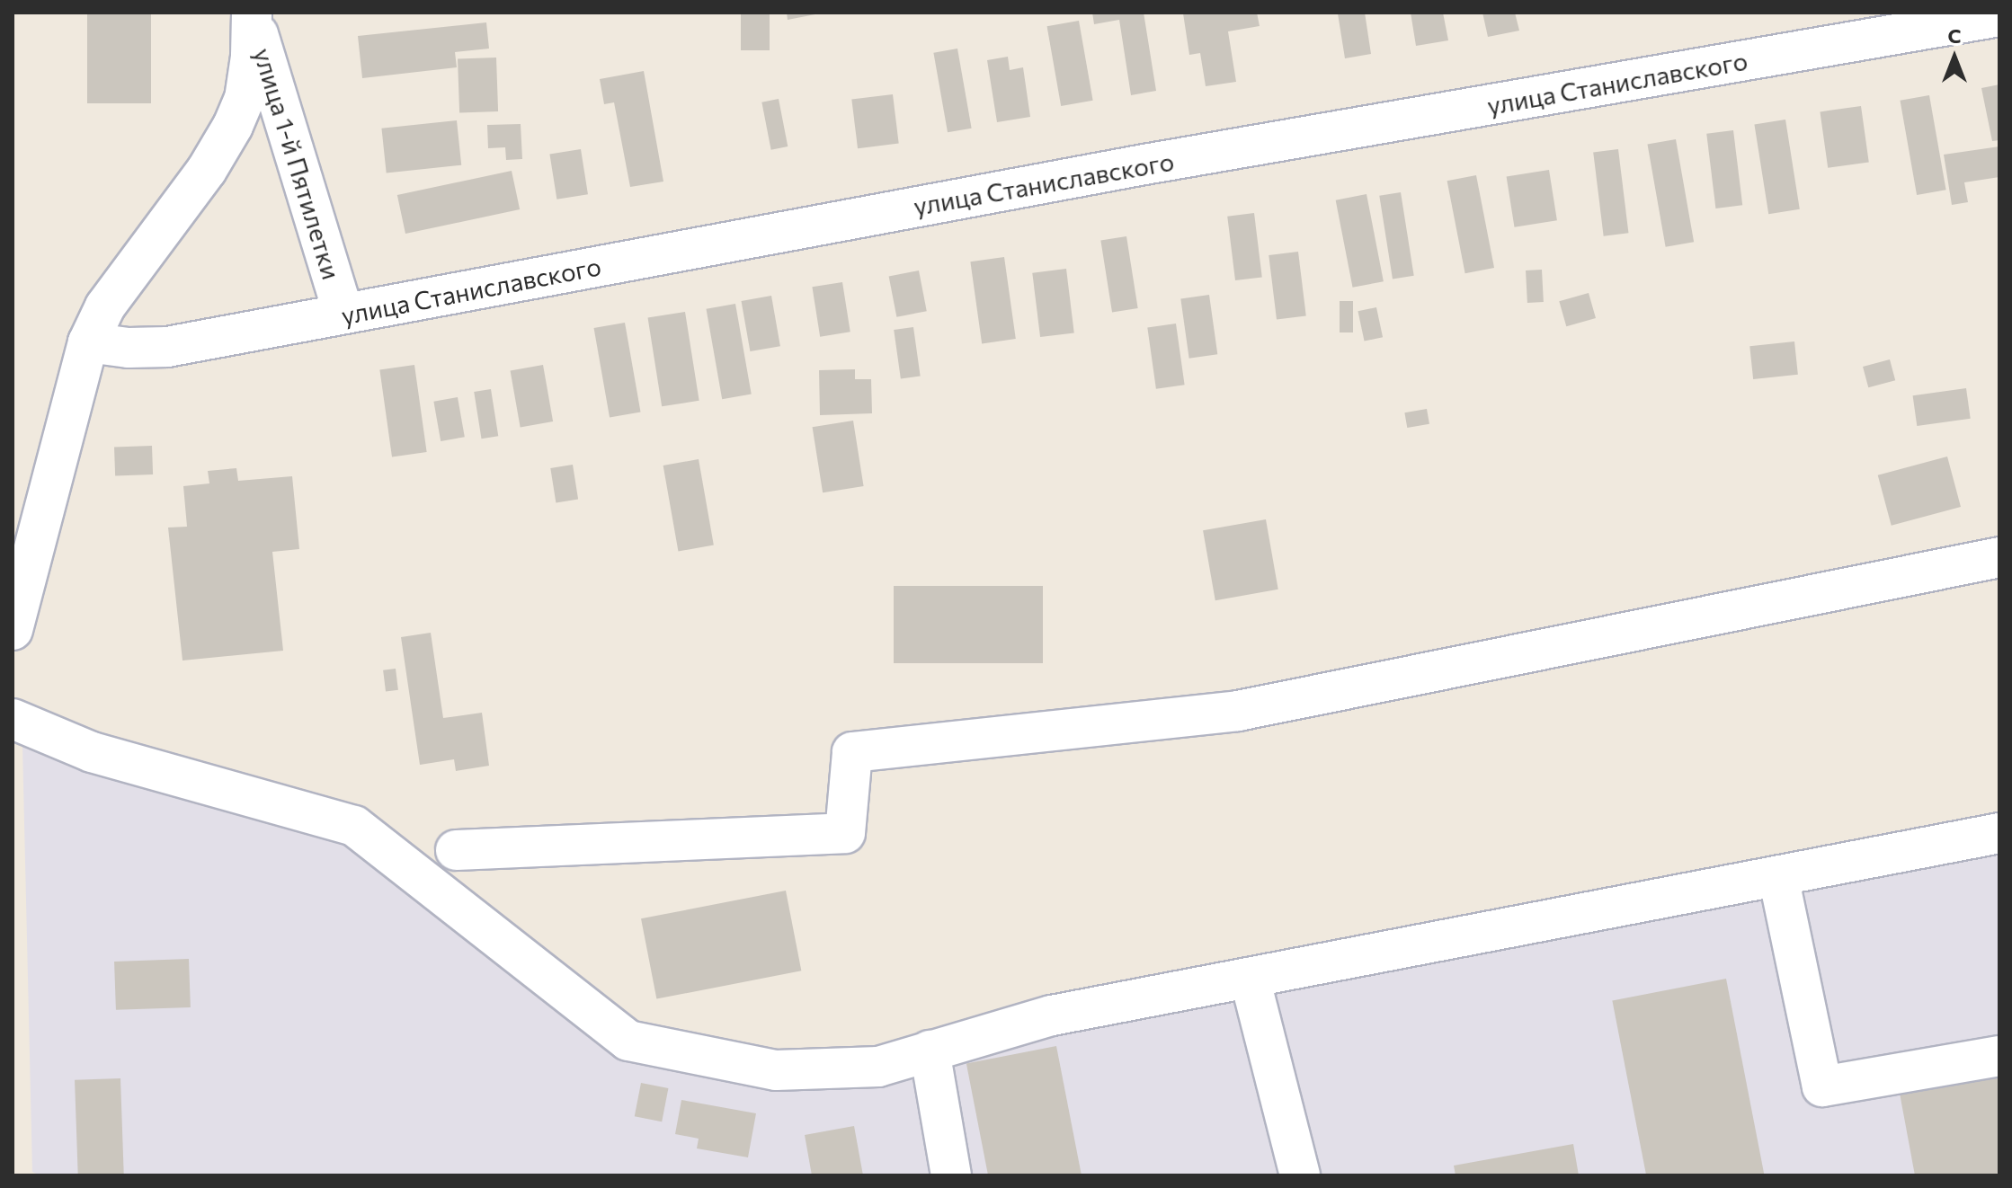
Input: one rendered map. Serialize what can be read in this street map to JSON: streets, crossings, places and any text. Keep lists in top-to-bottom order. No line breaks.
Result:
{"streets":{"street":["улица Станиславского","улица 1-й Пятилетки"]},"crossings":[["улица Станиславского","улица 1-й Пятилетки"]],"north":"top"}
